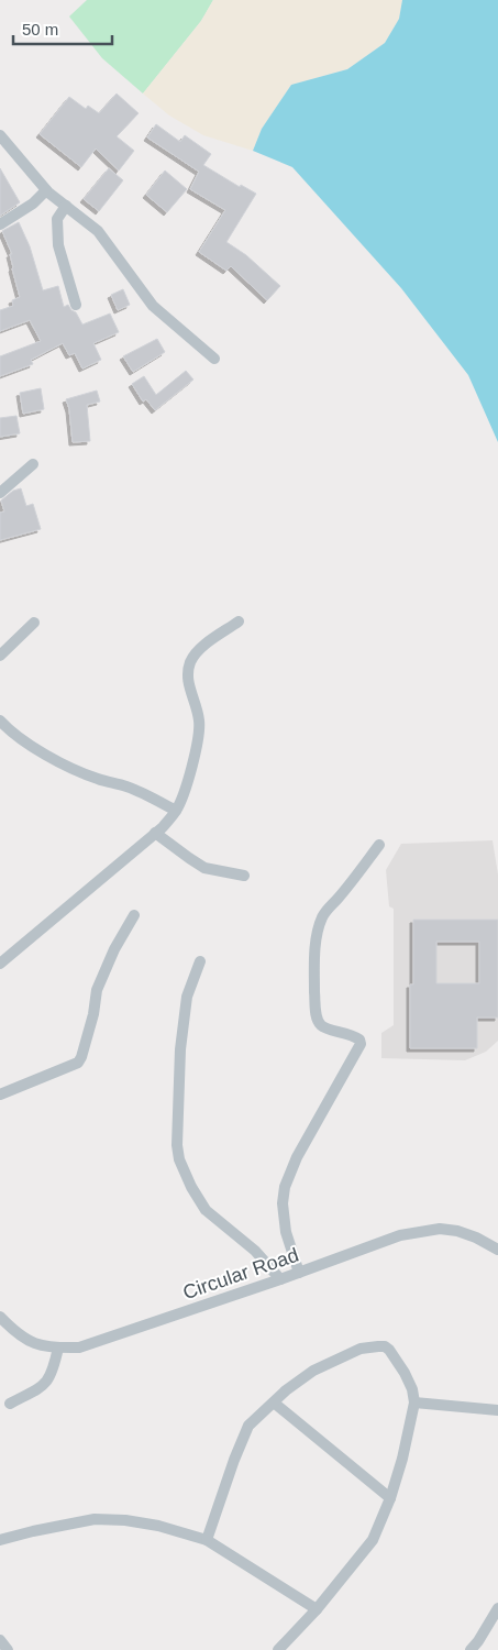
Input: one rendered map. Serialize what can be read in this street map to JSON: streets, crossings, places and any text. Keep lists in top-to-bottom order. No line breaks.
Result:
{"streets":{"street":["Circular Road"]},"scale_bar":"50 m"}
